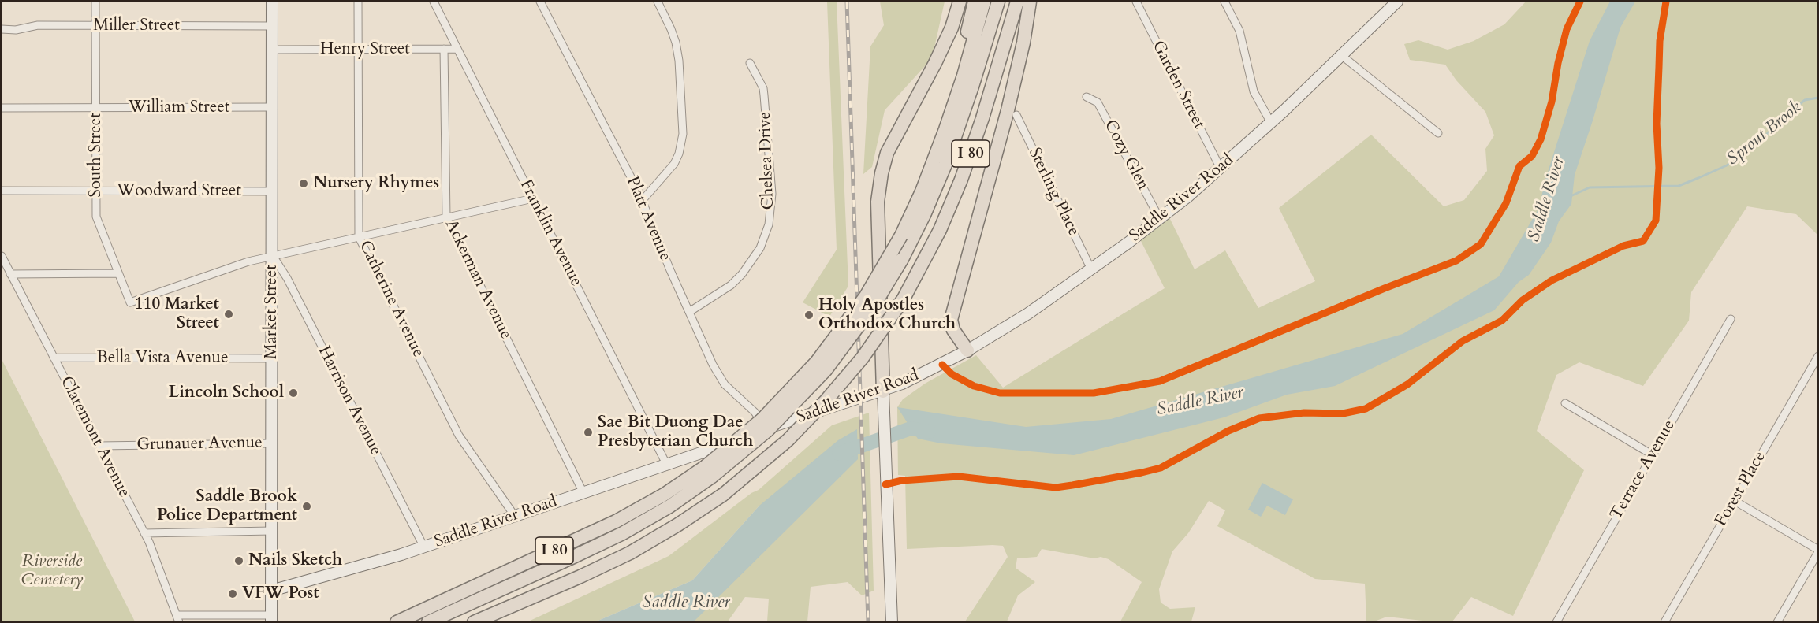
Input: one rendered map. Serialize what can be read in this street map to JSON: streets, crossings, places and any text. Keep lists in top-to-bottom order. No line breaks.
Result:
{"streets":{"highway":["I 80"],"street":["Miller Street","Henry Street","Garden Street","William Street","South Street","Cozy Glen","Chelsea Drive","Woodward Street","Sterling Place","Saddle River Road","Platt Avenue","Franklin Avenue","Ackerman Avenue","Catherine Avenue","Market Street","Bella Vista Avenue","Harrison Avenue","Claremont Avenue","Grunauer Avenue","Terrace Avenue","Forest Place"]},"crossings":[["Miller Street","South Street"],["Miller Street","Market Street"],["Henry Street","Franklin Avenue"],["Henry Street","Ackerman Avenue"],["Henry Street","Catherine Avenue"],["Henry Street","Market Street"],["Garden Street","Saddle River Road"],["William Street","South Street"],["William Street","Market Street"],["South Street","Woodward Street"],["South Street","Market Street"],["South Street","Harrison Avenue"],["Cozy Glen","Saddle River Road"],["Chelsea Drive","Platt Avenue"],["Woodward Street","Market Street"],["Sterling Place","Saddle River Road"],["Saddle River Road","Platt Avenue"],["Saddle River Road","Franklin Avenue"],["Saddle River Road","Ackerman Avenue"],["Saddle River Road","Catherine Avenue"],["Saddle River Road","Market Street"],["Saddle River Road","Harrison Avenue"],["Market Street","Bella Vista Avenue"],["Market Street","Harrison Avenue"],["Market Street","Grunauer Avenue"],["Bella Vista Avenue","Claremont Avenue"],["Claremont Avenue","Grunauer Avenue"]],"water":["Sprout Brook","Saddle River"],"parks":["Riverside Cemetery"],"places":["Nursery Rhymes","110 Market Street","Holy Apostles Orthodox Church","Lincoln School","Sae Bit Duong Dae Presbyterian Church","Saddle Brook Police Department","Nails Sketch","VFW Post"]}
